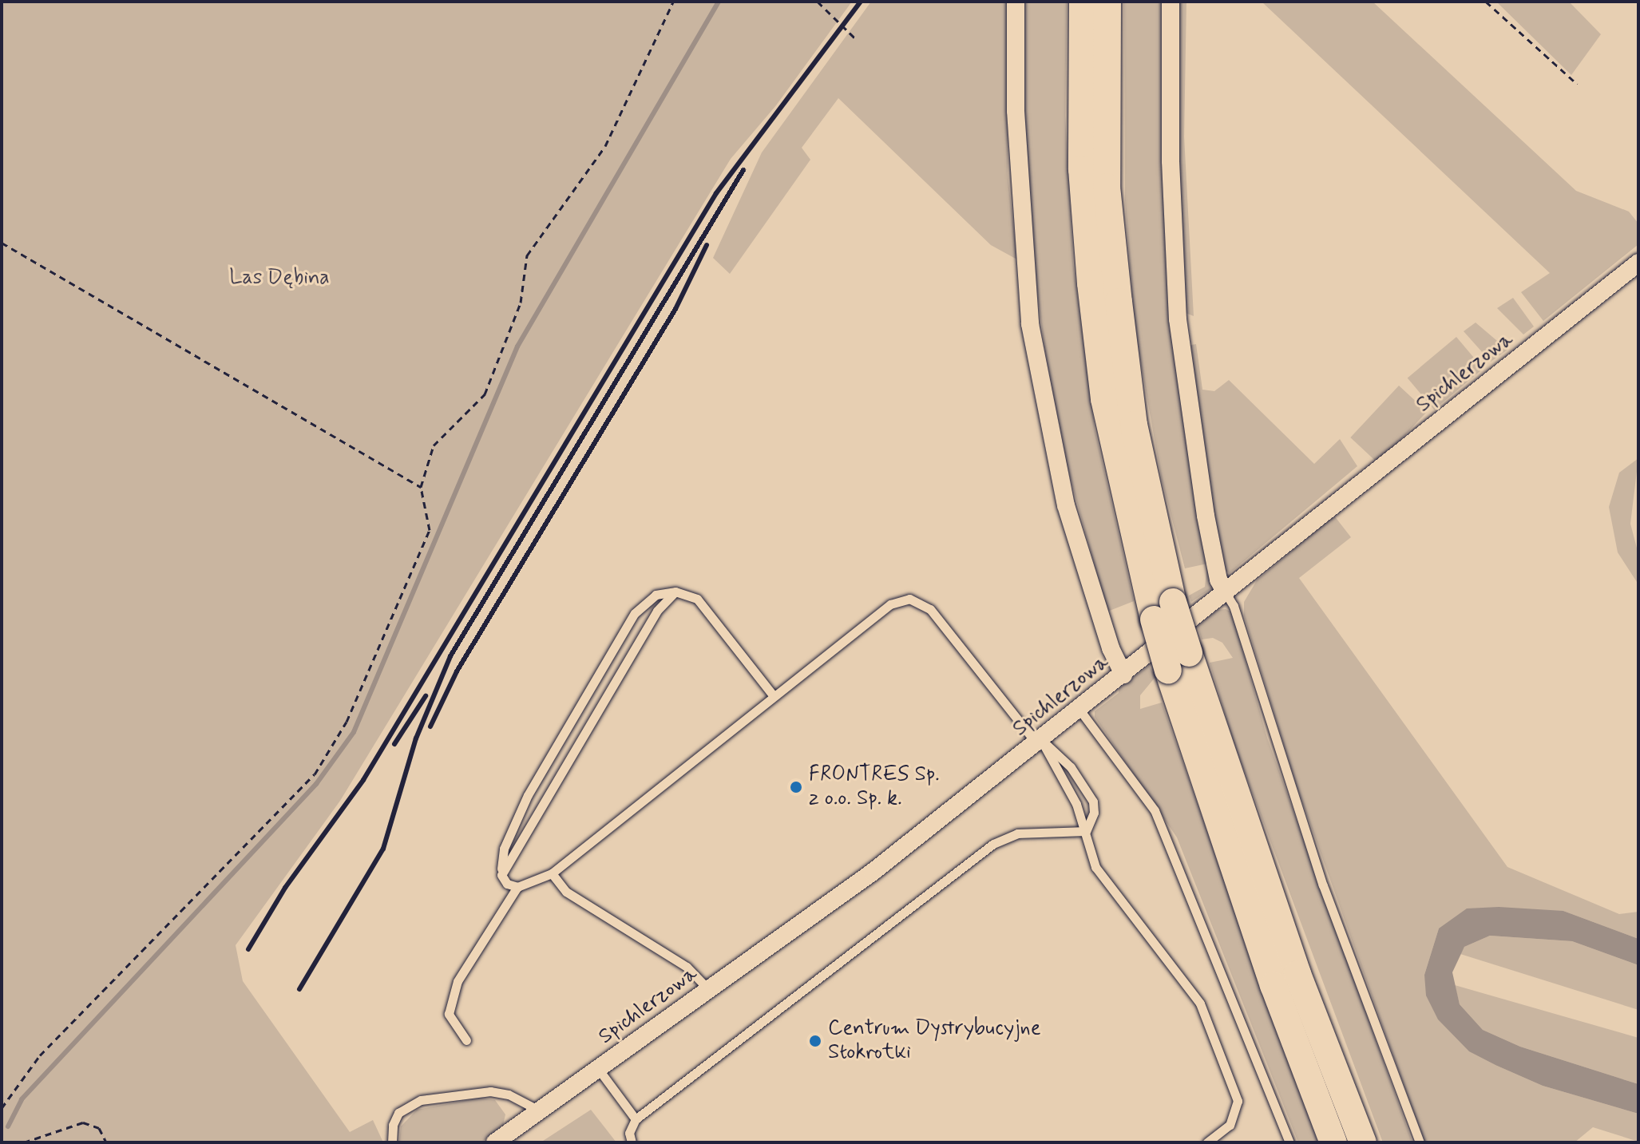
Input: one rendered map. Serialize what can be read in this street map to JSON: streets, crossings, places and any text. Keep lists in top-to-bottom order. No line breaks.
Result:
{"streets":{"street":["Spichlerzowa"]},"parks":["Las Dębina"],"places":["FRONTRES Sp. z o.o. Sp. k.","Centrum Dystrybucyjne Stokrotki"]}
